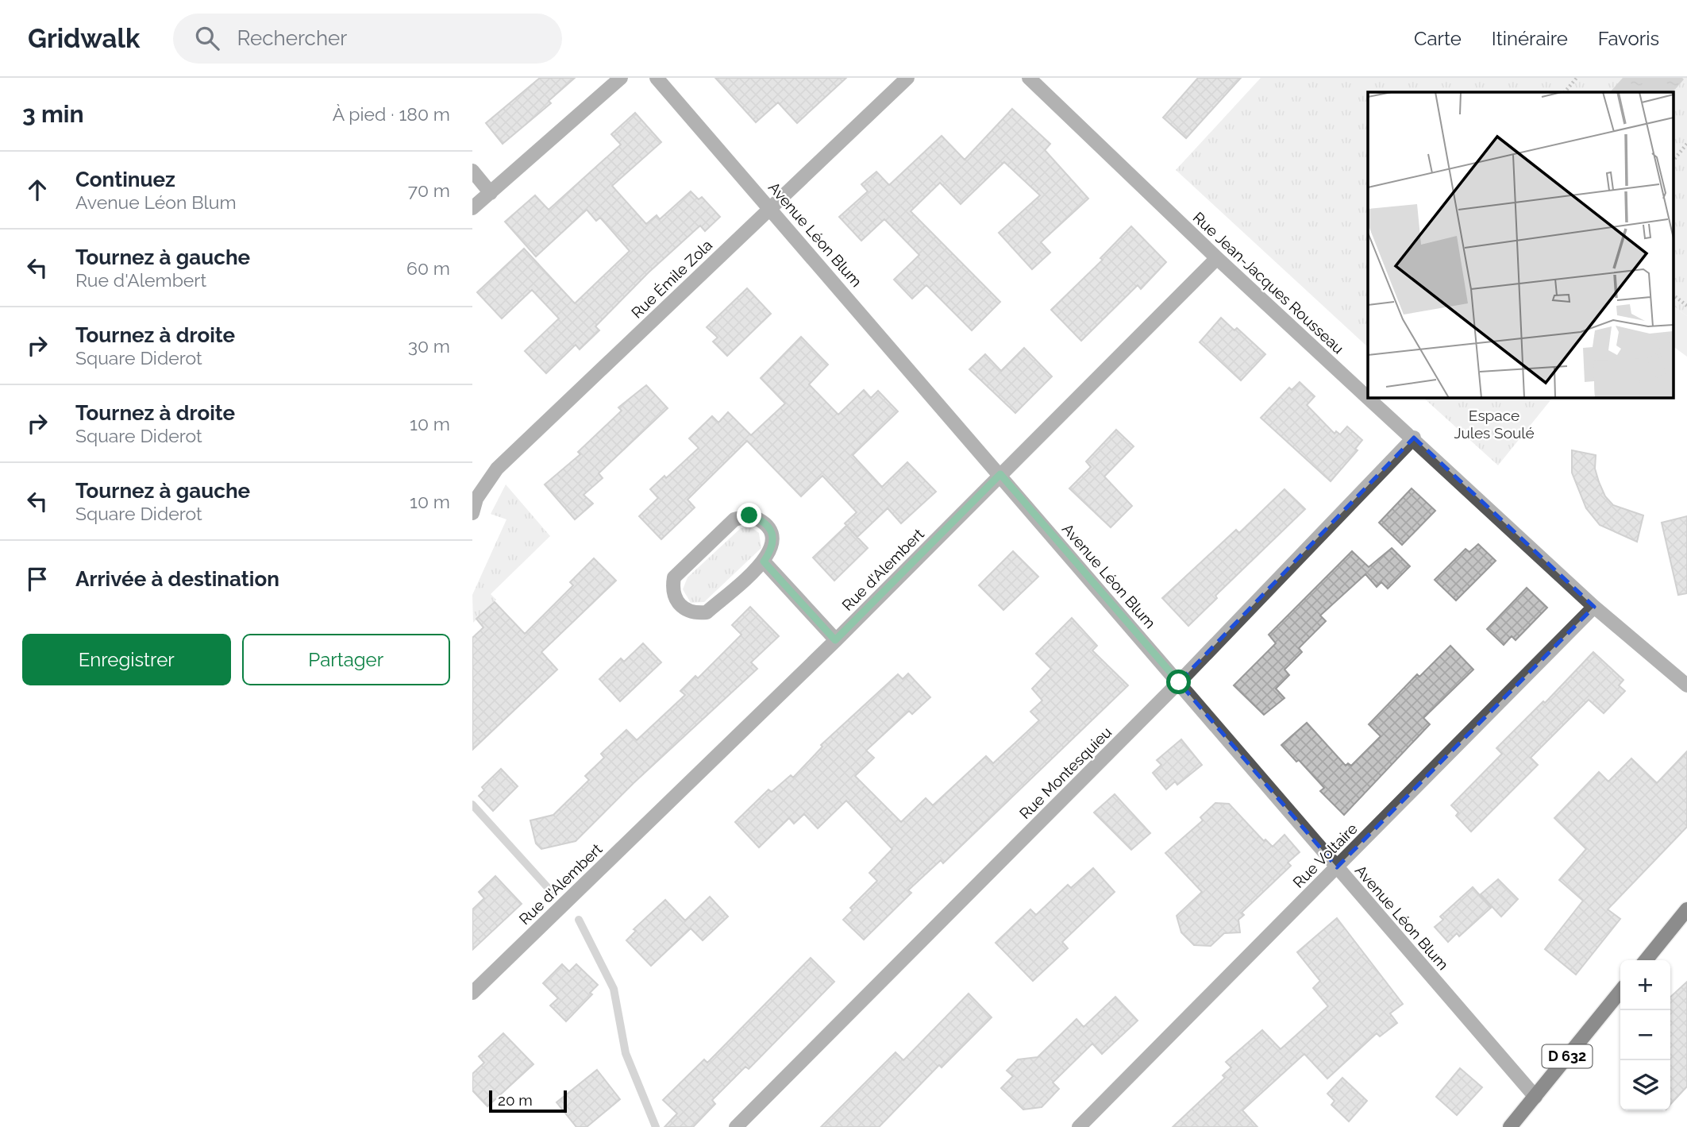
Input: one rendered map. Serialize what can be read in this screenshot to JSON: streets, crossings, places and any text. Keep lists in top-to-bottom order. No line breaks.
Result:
{"streets":{"main road":["D 632"],"street":["Avenue Léon Blum","Rue Émile Zola","Rue Jean-Jacques Rousseau","Rue d'Alembert","Rue Montesquieu","Rue Voltaire"]},"crossings":[["Avenue Léon Blum","Rue Émile Zola"],["Avenue Léon Blum","Rue d'Alembert"],["Avenue Léon Blum","Rue Montesquieu"],["Avenue Léon Blum","Rue Voltaire"],["Avenue Léon Blum","D 632"],["Rue Jean-Jacques Rousseau","Rue d'Alembert"],["Rue Jean-Jacques Rousseau","Rue Montesquieu"],["Rue Jean-Jacques Rousseau","Rue Voltaire"]],"parks":["Espace Jules Soulé"],"scale_bar":"20 m","page":{"header":"Gridwalk","search":"Rechercher","nav":["Carte","Itinéraire","Favoris"],"heading":["3 min","À pied · 180 m"],"list":[["Continuez","Avenue Léon Blum","70 m"],["Tournez à gauche","Rue d'Alembert","60 m"],["Tournez à droite","Square Diderot","30 m"],["Tournez à droite","Square Diderot","10 m"],["Tournez à gauche","Square Diderot","10 m"],"Arrivée à destination"],"buttons":["Enregistrer","Partager"],"map_buttons":["+","−"],"scale":"20 m"}}
